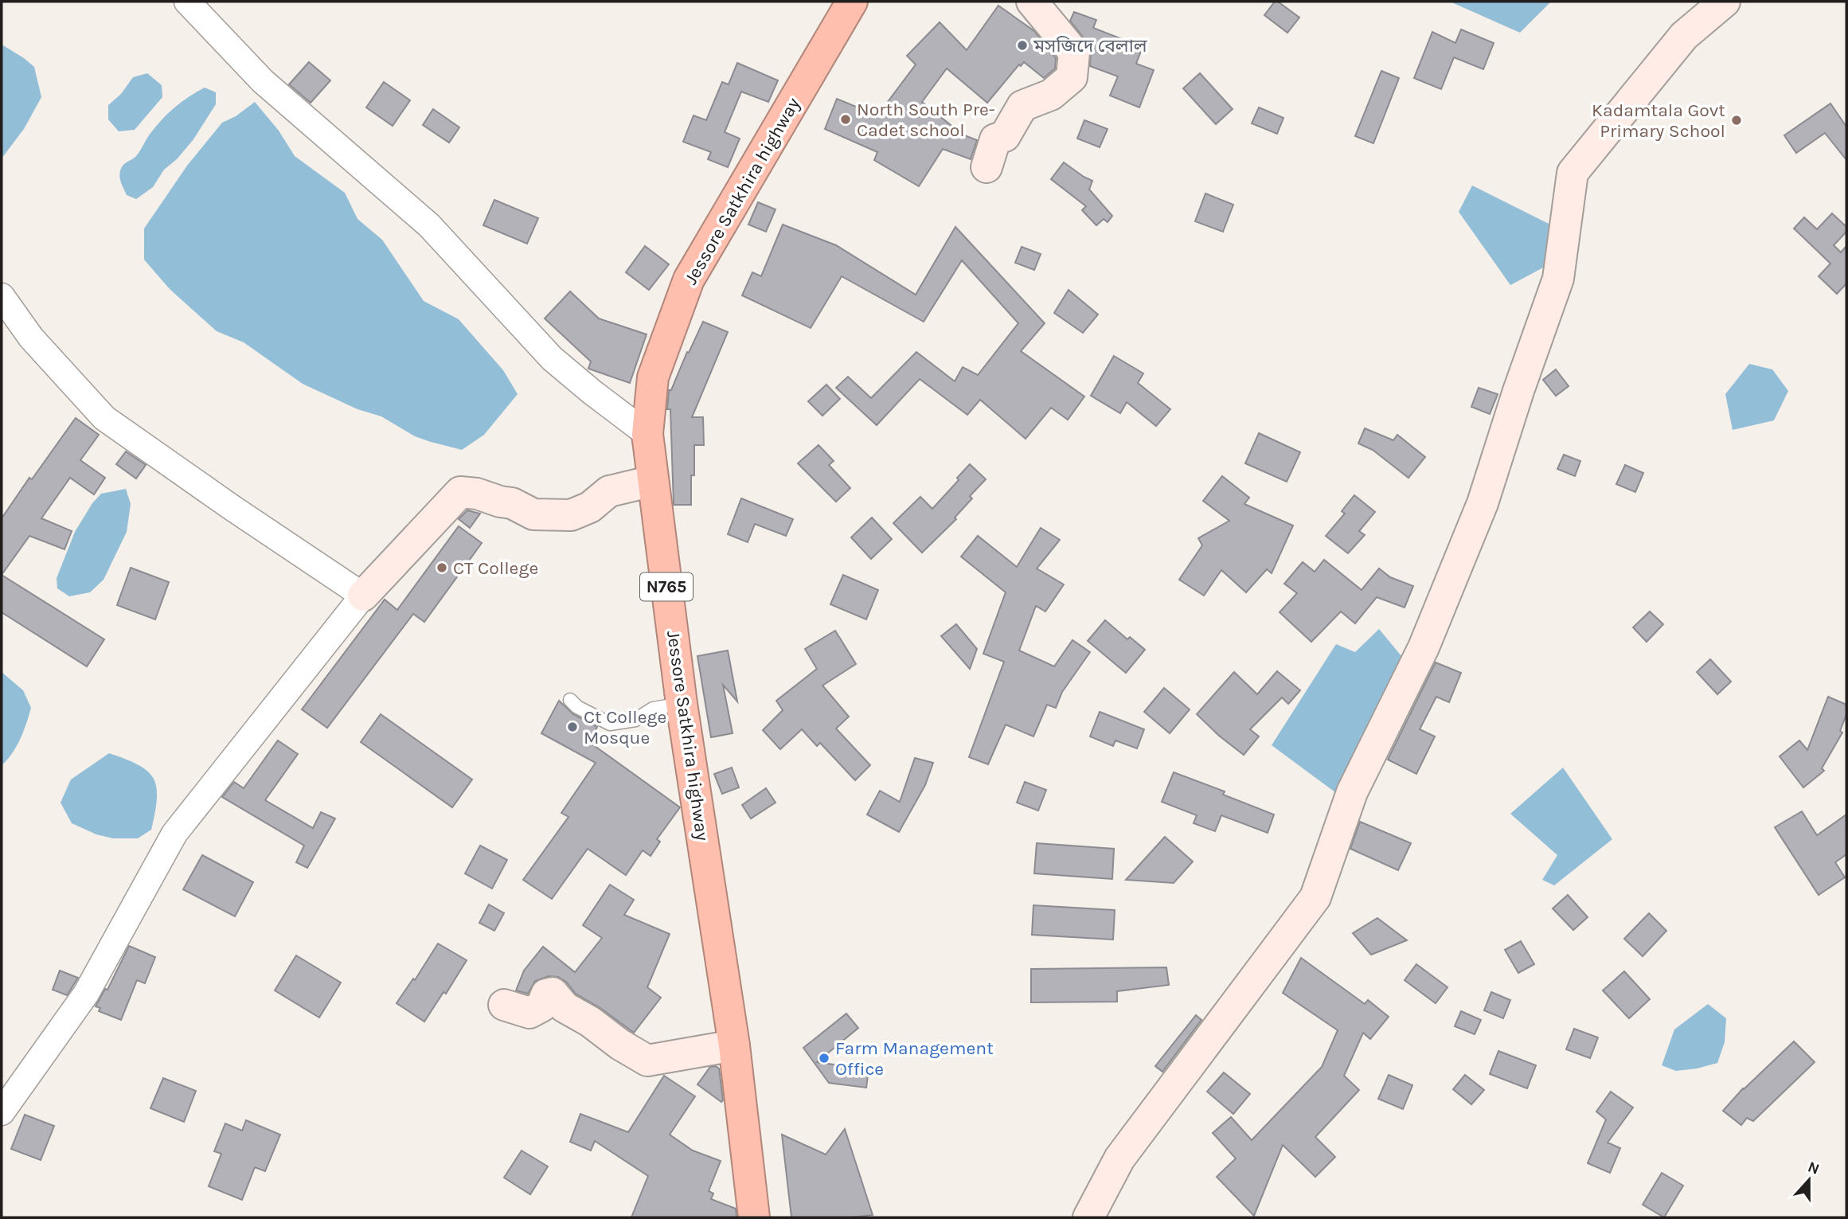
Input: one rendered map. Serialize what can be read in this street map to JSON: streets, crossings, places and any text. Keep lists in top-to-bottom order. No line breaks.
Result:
{"streets":{"highway":["Jessore Satkhira highway","N765"]},"places":["মসজিদে বেলাল","North South Pre- Cadet school","Kadamtala Govt Primary School","CT College","Ct College Mosque","Farm Management Office"],"north":"top"}
